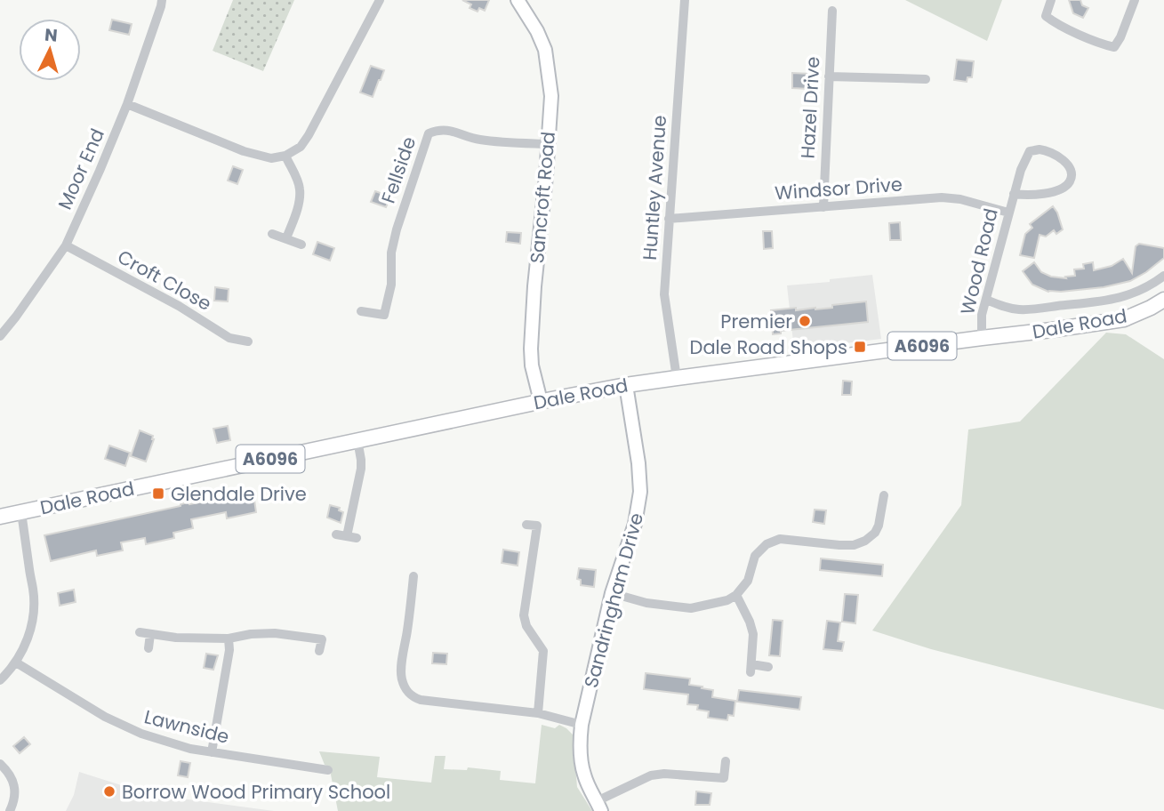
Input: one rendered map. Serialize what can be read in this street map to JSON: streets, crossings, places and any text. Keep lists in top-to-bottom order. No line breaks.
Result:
{"streets":{"main road":["Dale Road","A6096"],"street":["Hazel Drive","Moor End","Fellside","Huntley Avenue","Windsor Drive","Sancroft Road","Wood Road","Croft Close","Sandringham Drive","Lawnside"]},"crossings":[["Hazel Drive","Windsor Drive"],["Moor End","Croft Close"],["Fellside","Sancroft Road"],["Huntley Avenue","Windsor Drive"],["Huntley Avenue","Dale Road"],["Windsor Drive","Wood Road"],["Sancroft Road","Dale Road"],["Wood Road","Dale Road"],["Dale Road","Sandringham Drive"]],"places":{"other":["Premier","Borrow Wood Primary School"],"transit":["Dale Road Shops","Glendale Drive"]},"north":"top"}
